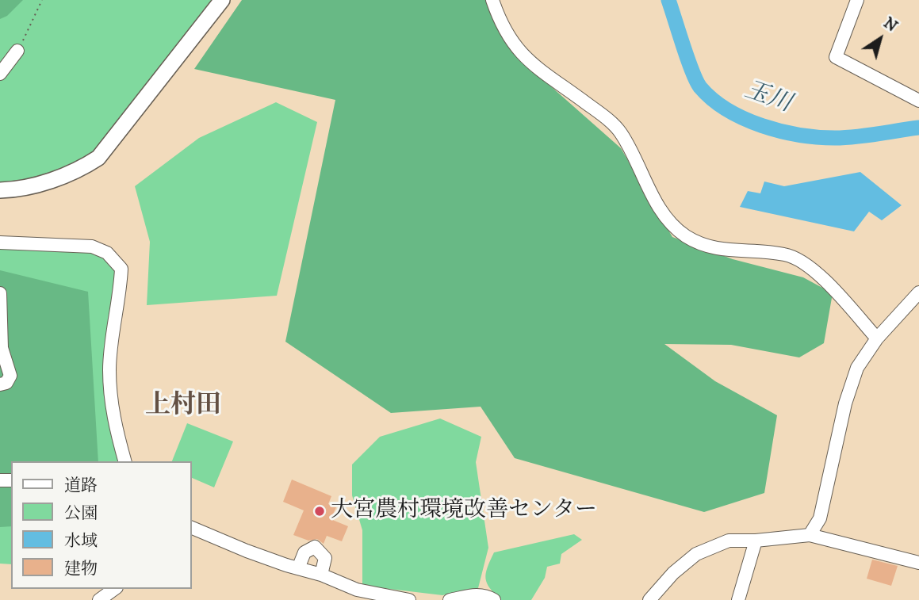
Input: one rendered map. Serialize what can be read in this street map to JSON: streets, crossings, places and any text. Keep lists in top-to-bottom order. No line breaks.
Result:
{"districts":["上村田"],"water":["玉川"],"places":["大宮農村環境改善センター"],"legend":["道路","公園","水域","建物"],"north":"top right"}
